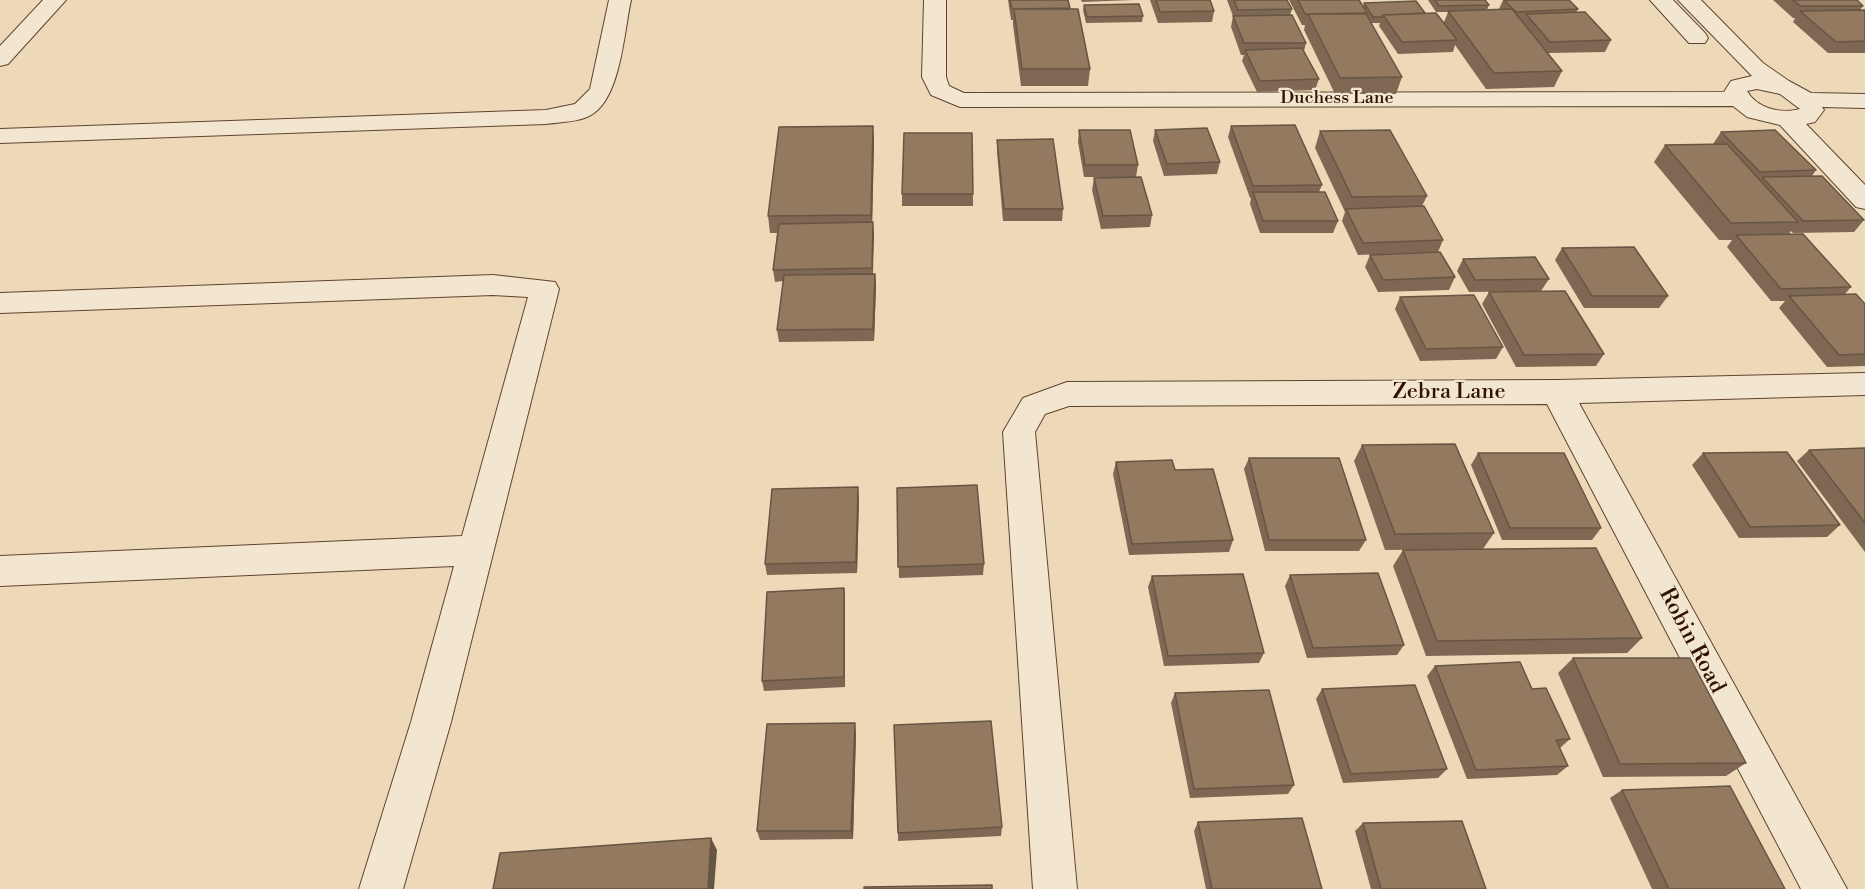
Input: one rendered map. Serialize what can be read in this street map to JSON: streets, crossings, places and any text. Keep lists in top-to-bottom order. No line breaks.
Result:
{"streets":{"street":["Duchess Lane","Zebra Lane","Robin Road"]},"crossings":[["Zebra Lane","Robin Road"]]}
